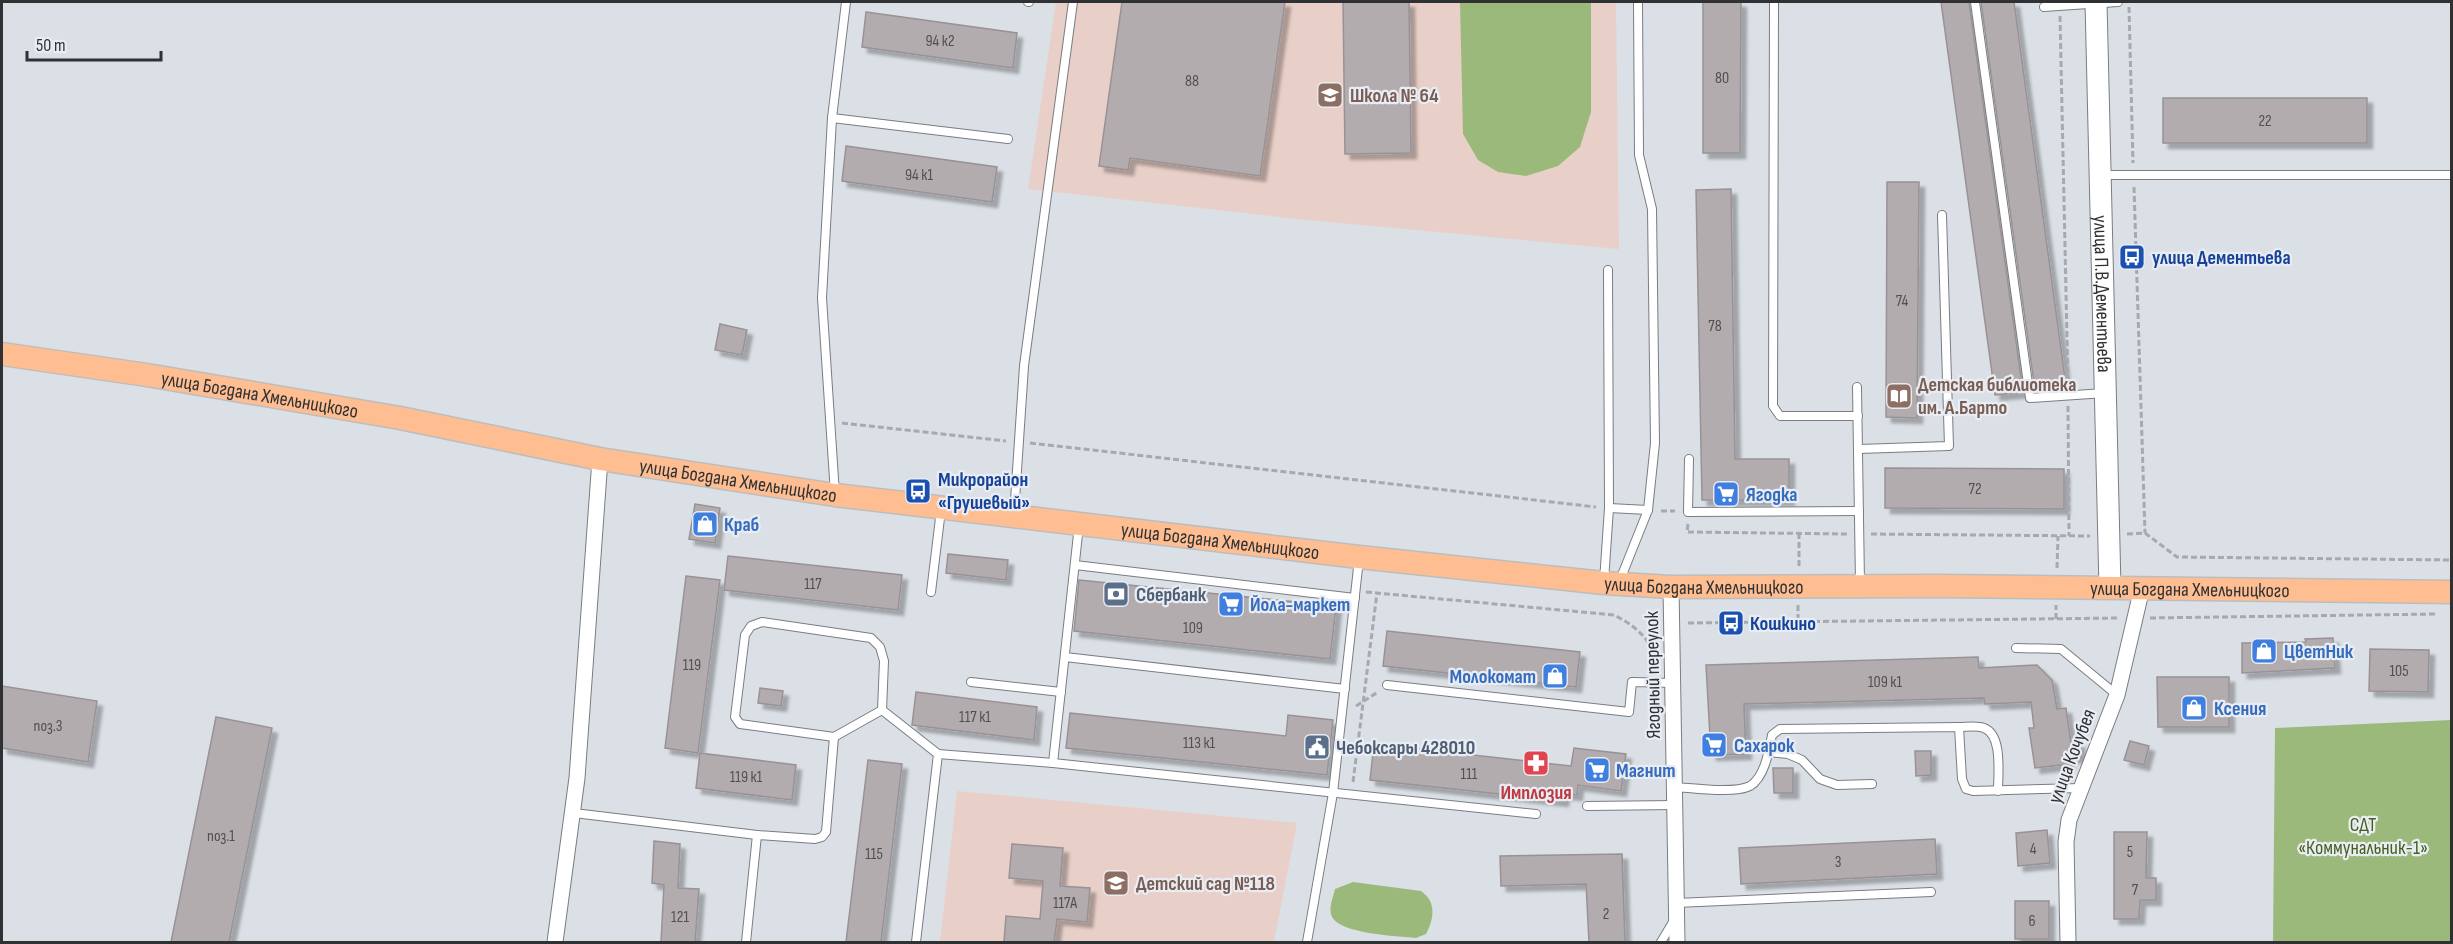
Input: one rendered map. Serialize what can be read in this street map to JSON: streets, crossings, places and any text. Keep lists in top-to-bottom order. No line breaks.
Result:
{"streets":{"main road":["улица Богдана Хмельницкого"],"street":["улица П.В.Дементьева","Ягодный переулок","улица Кочубея"]},"crossings":[["улица П.В.Дементьева","улица Богдана Хмельницкого"],["улица Богдана Хмельницкого","Ягодный переулок"],["улица Богдана Хмельницкого","улица Кочубея"]],"parks":["СДТ «Коммунальник-1»"],"places":{"school or university":["Школа № 64","Детский сад №118"],"bus stop":["улица Дементьева","Микрорайон «Грушевый»","Кошкино"],"library":["Детская библиотека им. А.Барто"],"supermarket":["Ягодка","Йола-маркет","Сахарок","Магнит"],"shop":["Краб","ЦветНик","Молокомат","Ксения"],"bank":["Сбербанк"],"public building":["Чебоксары 428010"],"pharmacy":["Имплозия"]},"house_numbers":["94 к2","80","88","22","94 к1","74","78","72","117","109","119","105","109 к1","117 к1","поз.3","113 к1","111","119 к1","поз.1","4","5","115","3","7","117А","2","121","6"],"scale_bar":"50 m"}
